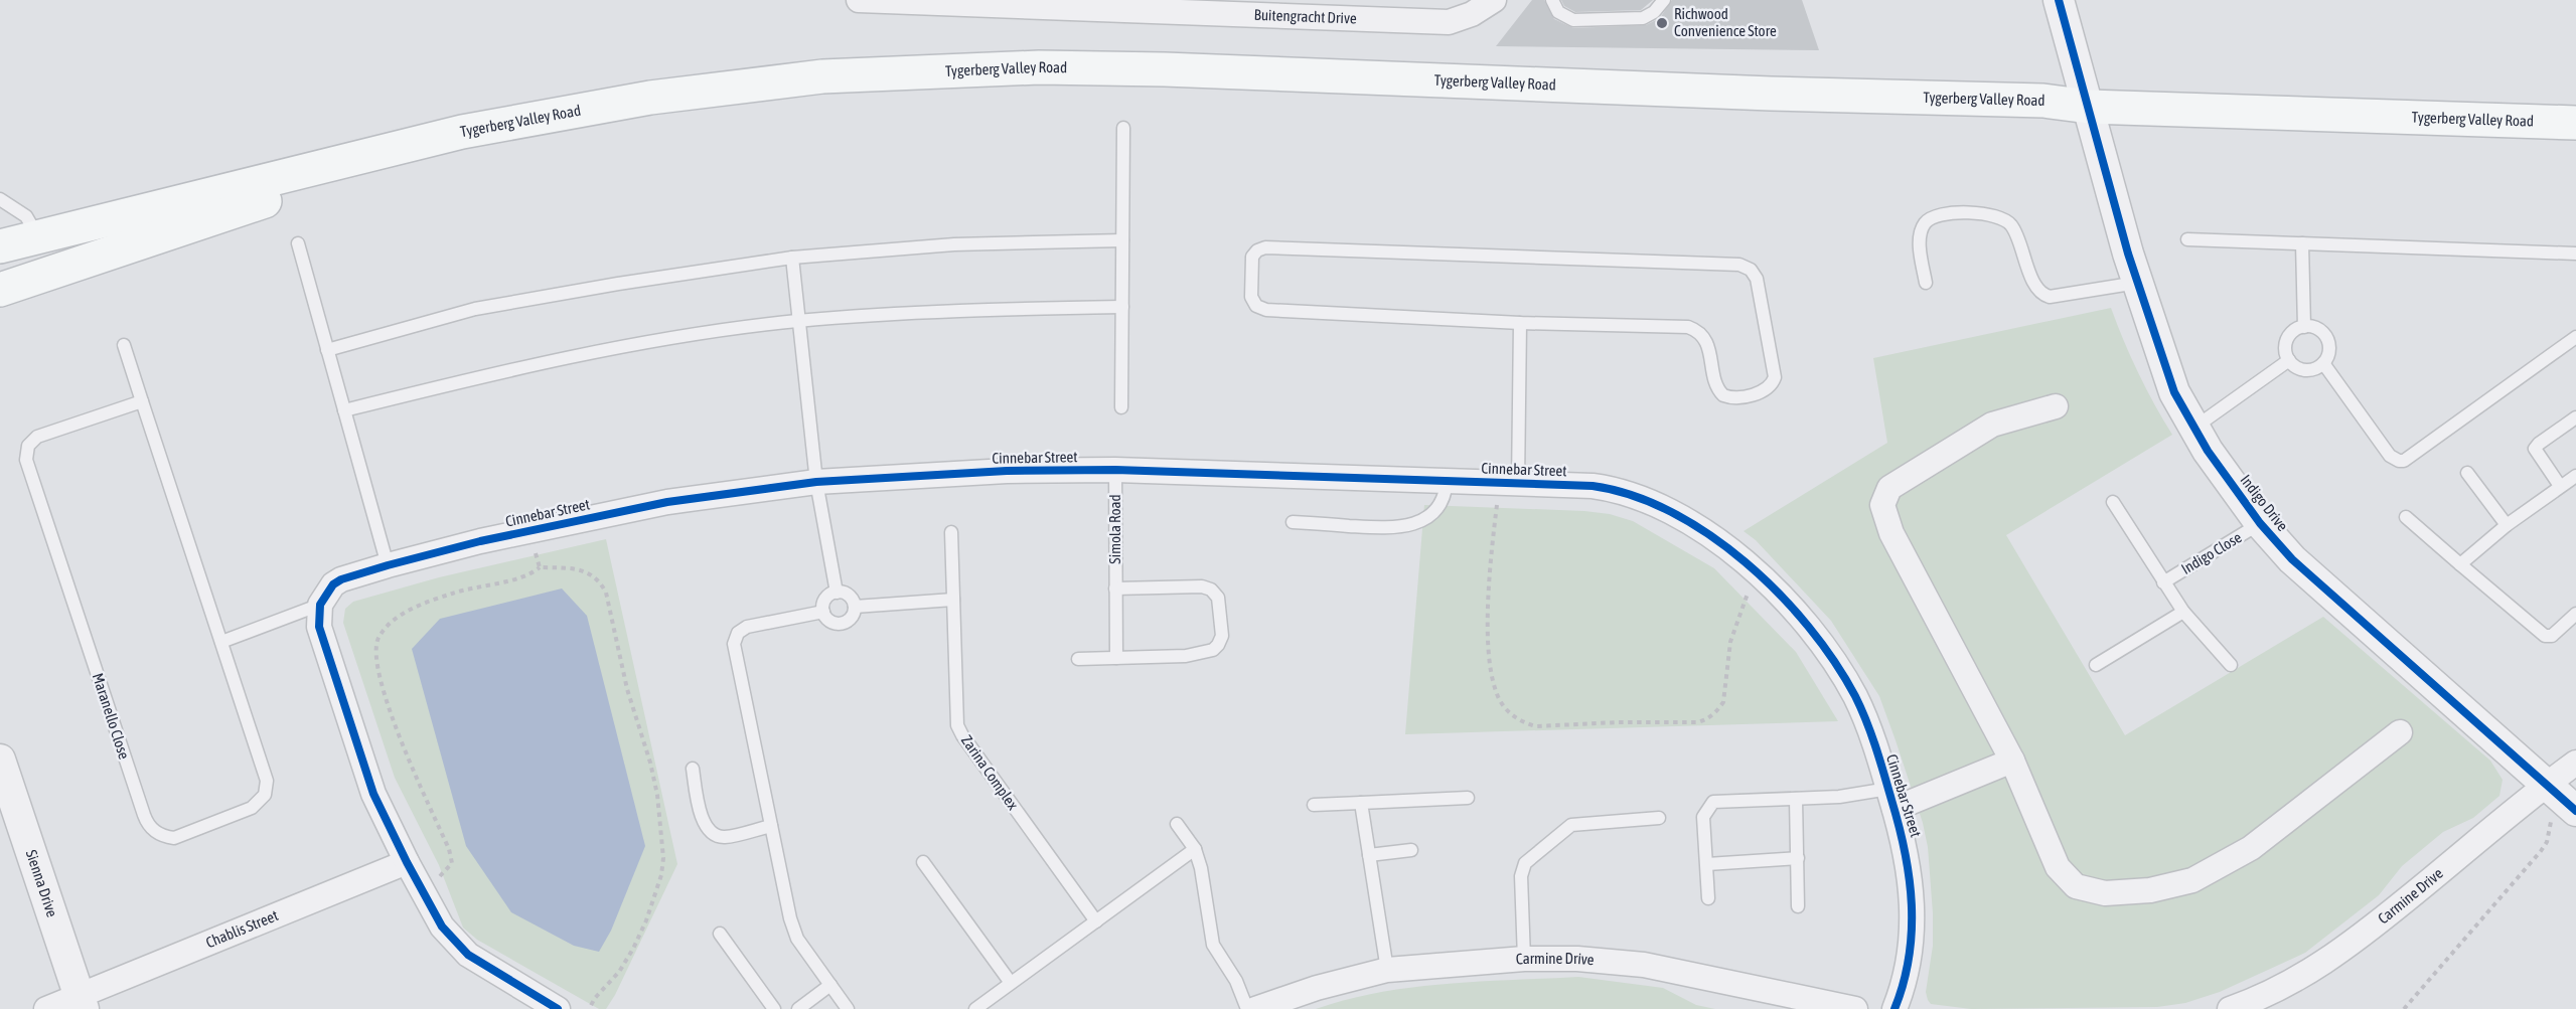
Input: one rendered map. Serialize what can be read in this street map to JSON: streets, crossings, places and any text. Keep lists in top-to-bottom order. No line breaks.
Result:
{"streets":{"main road":["Tygerberg Valley Road"],"street":["Buitengracht Drive","Cinnebar Street","Indigo Drive","Sienna Drive","Carmine Drive","Chablis Street"],"lane":["Simola Road","Indigo Close","Maranello Close","Zarina Complex"]},"crossings":[["Tygerberg Valley Road","Indigo Drive"],["Cinnebar Street","Simola Road"],["Indigo Drive","Indigo Close"],["Indigo Drive","Carmine Drive"],["Sienna Drive","Chablis Street"]],"places":["Richwood Convenience Store"]}
